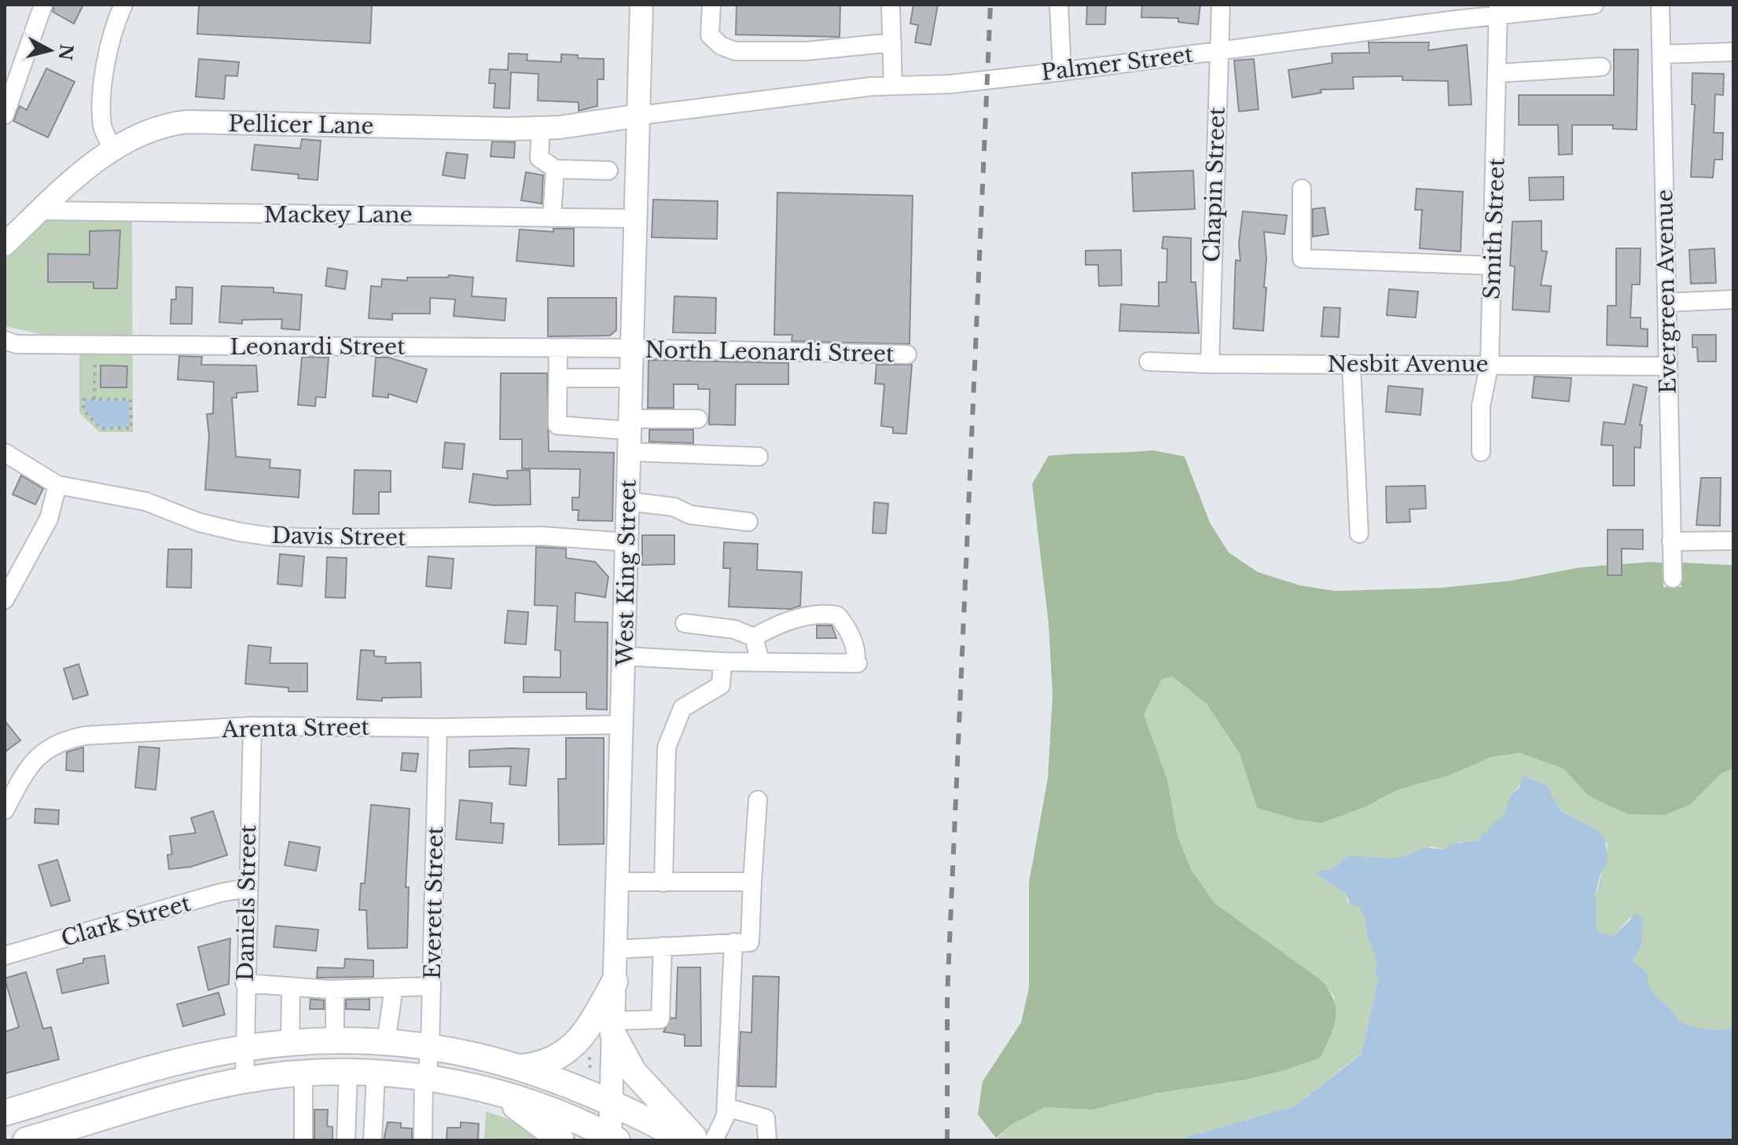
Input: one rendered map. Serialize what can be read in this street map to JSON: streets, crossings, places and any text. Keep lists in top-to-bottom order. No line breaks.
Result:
{"streets":{"main road":["Pellicer Lane","West King Street"],"street":["Palmer Street","Chapin Street","Mackey Lane","Smith Street","Evergreen Avenue","Leonardi Street","North Leonardi Street","Nesbit Avenue","Davis Street","Arenta Street","Daniels Street","Everett Street","Clark Street"]},"crossings":[["Palmer Street","Pellicer Lane"],["Palmer Street","Chapin Street"],["Palmer Street","Smith Street"],["Palmer Street","West King Street"],["Pellicer Lane","Mackey Lane"],["Pellicer Lane","West King Street"],["Chapin Street","Nesbit Avenue"],["Mackey Lane","West King Street"],["Smith Street","Nesbit Avenue"],["Evergreen Avenue","Nesbit Avenue"],["Leonardi Street","North Leonardi Street"],["Leonardi Street","West King Street"],["North Leonardi Street","West King Street"],["Davis Street","West King Street"],["West King Street","Arenta Street"],["Arenta Street","Daniels Street"],["Arenta Street","Everett Street"],["Daniels Street","Clark Street"]],"north":"right"}
